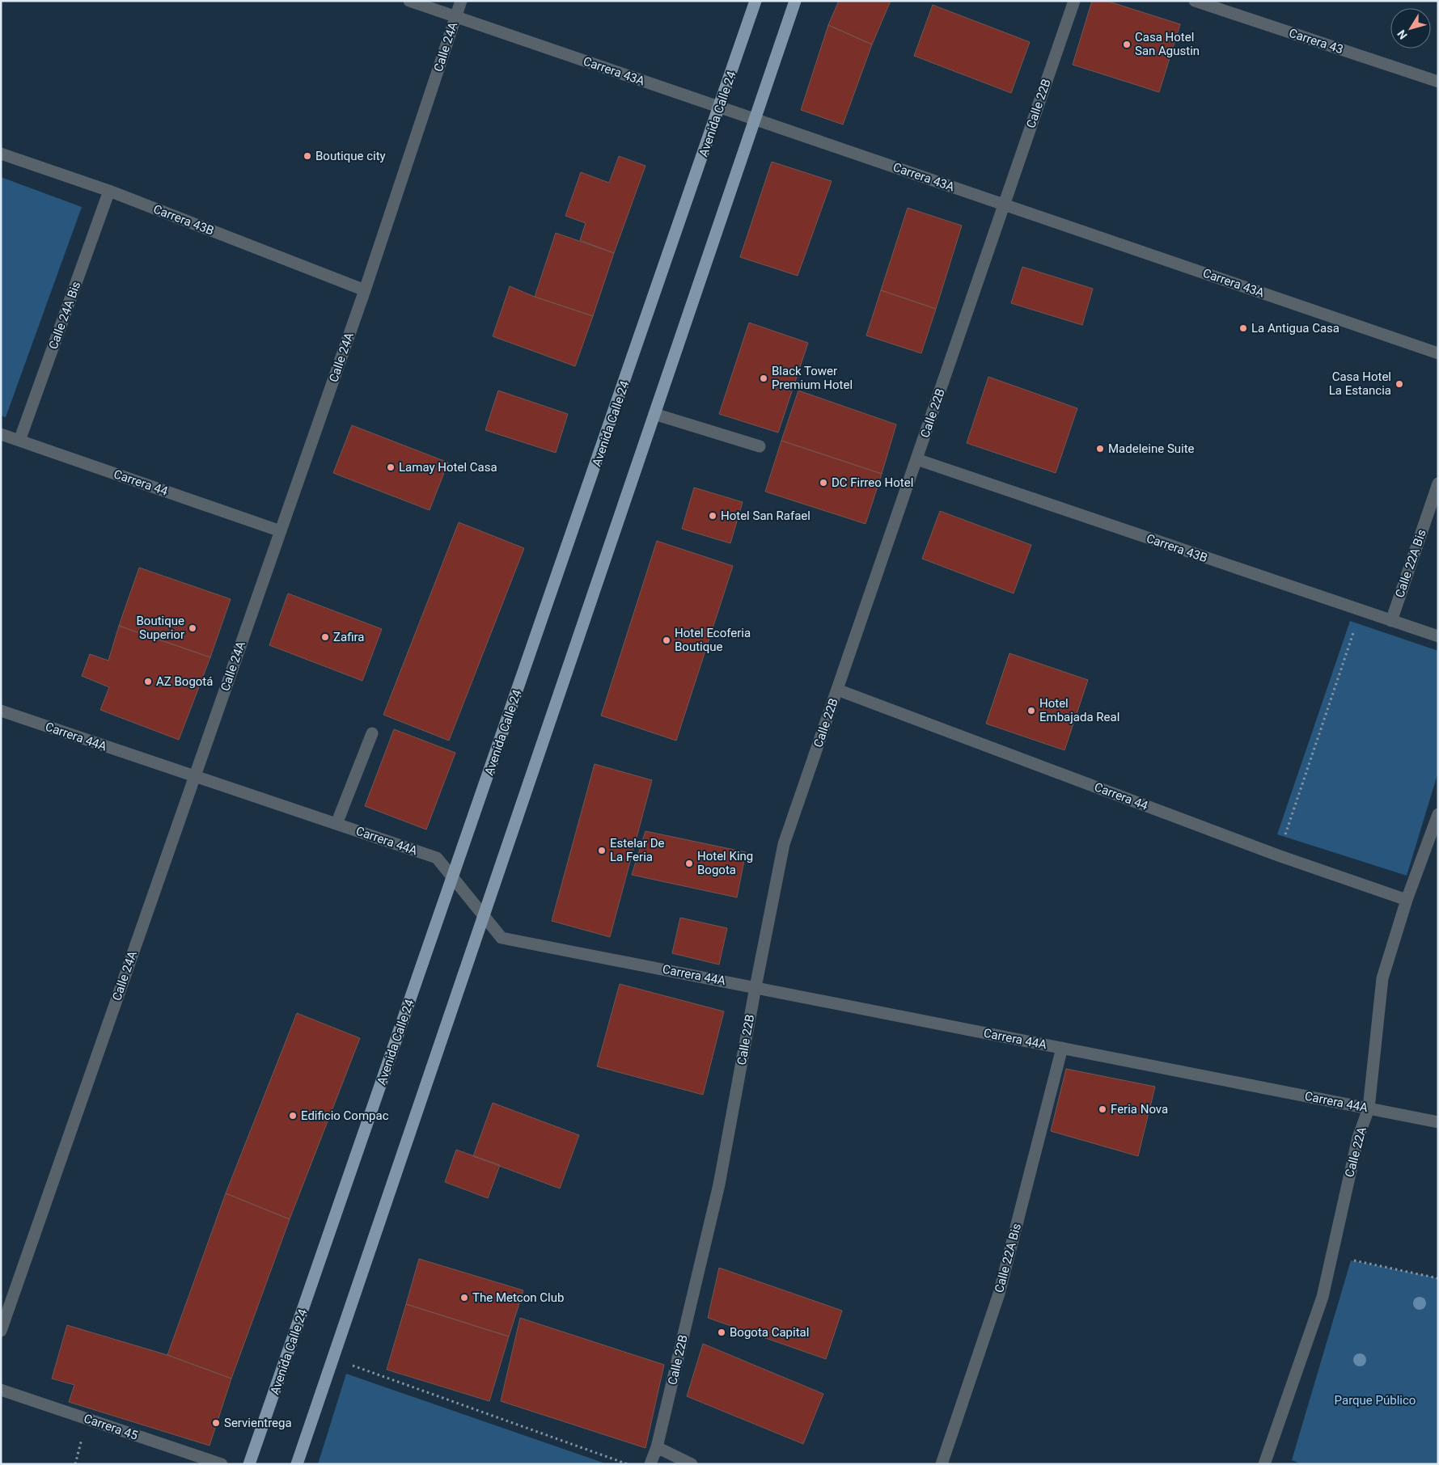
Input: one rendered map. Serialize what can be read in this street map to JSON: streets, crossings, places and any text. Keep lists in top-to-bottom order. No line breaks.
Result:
{"streets":{"main road":["Avenida Calle 24"],"street":["Carrera 43","Calle 24A","Carrera 43A","Calle 22B","Carrera 43B","Calle 24A Bis","Carrera 44","Calle 22A Bis","Carrera 44A","Calle 22A","Carrera 45"]},"crossings":[["Calle 24A","Carrera 43A"],["Calle 24A","Carrera 43B"],["Calle 24A","Carrera 44"],["Calle 24A","Carrera 44A"],["Carrera 43A","Calle 22B"],["Carrera 43A","Avenida Calle 24"],["Calle 22B","Carrera 43B"],["Calle 22B","Carrera 44"],["Calle 22B","Carrera 44A"],["Avenida Calle 24","Carrera 44A"],["Carrera 43B","Calle 24A Bis"],["Carrera 43B","Calle 22A Bis"],["Calle 24A Bis","Carrera 44"],["Carrera 44","Calle 22A"],["Calle 22A Bis","Carrera 44A"],["Carrera 44A","Calle 22A"]],"parks":["Parque Público"],"places":["Casa Hotel San Agustin","Boutique city","La Antigua Casa","Black Tower Premium Hotel","Casa Hotel La Estancia","Madeleine Suite","Lamay Hotel Casa","DC Firreo Hotel","Hotel San Rafael","Boutique Superior","Zafira","Hotel Ecoferia Boutique","AZ Bogotá","Hotel Embajada Real","Estelar De La Feria","Hotel King Bogota","Feria Nova","Edificio Compac","The Metcon Club","Bogota Capital","Servientrega"],"north":"bottom left"}
